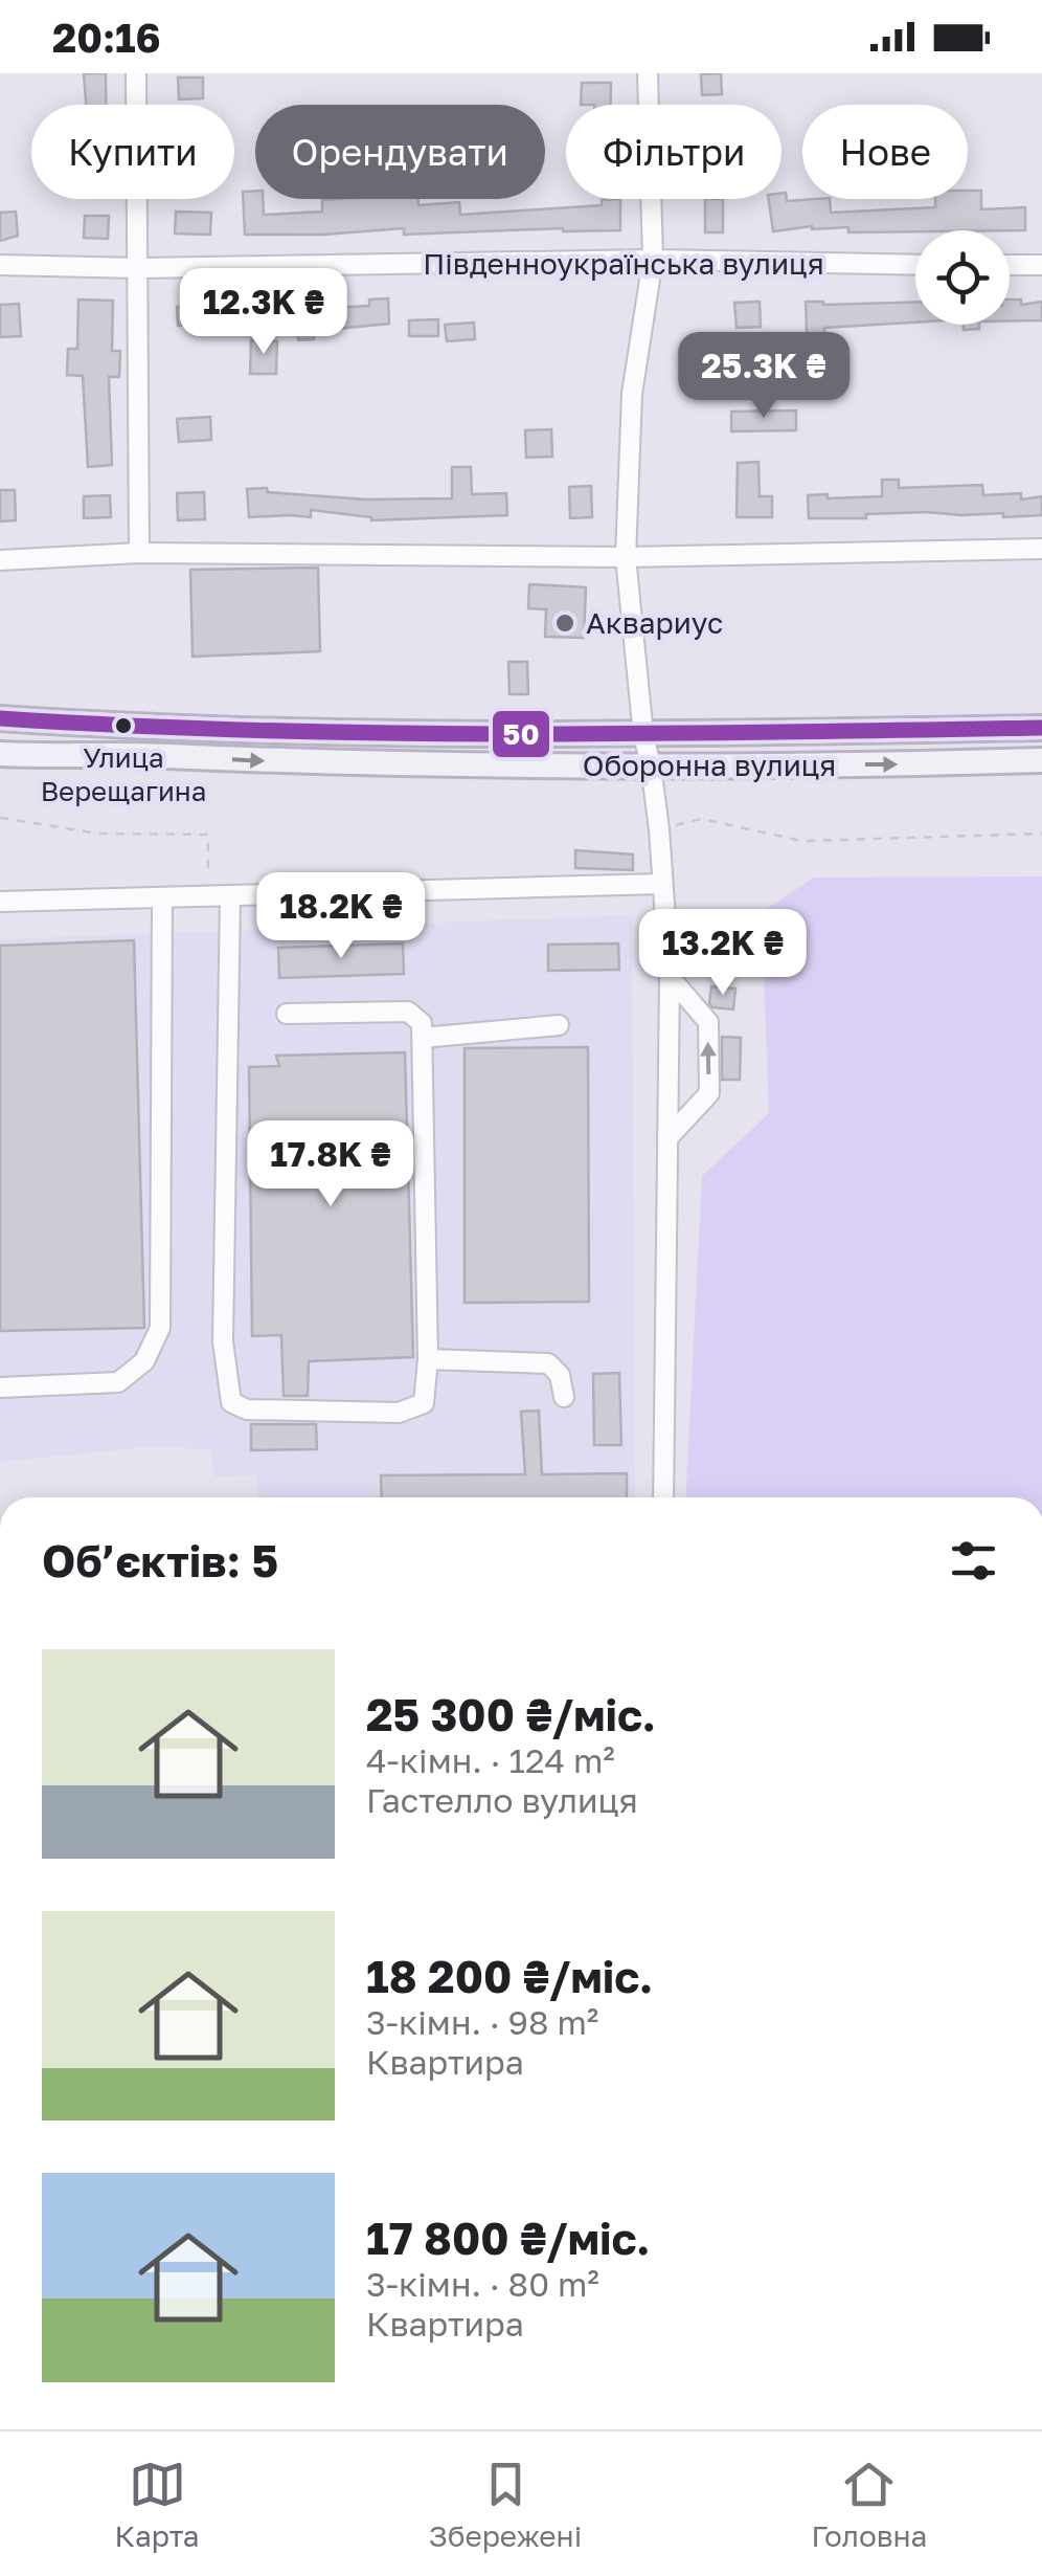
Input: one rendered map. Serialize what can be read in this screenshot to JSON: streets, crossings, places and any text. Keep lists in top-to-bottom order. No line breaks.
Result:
{"streets":{"main road":["Оборонна вулиця"],"street":["Південноукраїнська вулиця"]},"places":["Аквариус","Улица Верещагина"],"lines":["transit line 50"],"page":{"status":"20:16","chip":["Купити","Орендувати","Фільтри","Нове"],"price":["12.3K ₴","25.3K ₴","18.2K ₴","13.2K ₴","17.8K ₴"],"heading":"Об’єктів: 5","list":[{"name":"25 300 ₴/міс.","note":"4-кімн. · 124 m² · Гастелло вулиця"},{"name":"18 200 ₴/міс.","note":"3-кімн. · 98 m² · Квартира"},{"name":"17 800 ₴/міс.","note":"3-кімн. · 80 m² · Квартира"}],"tabs":["Карта","Збережені","Головна"]}}
